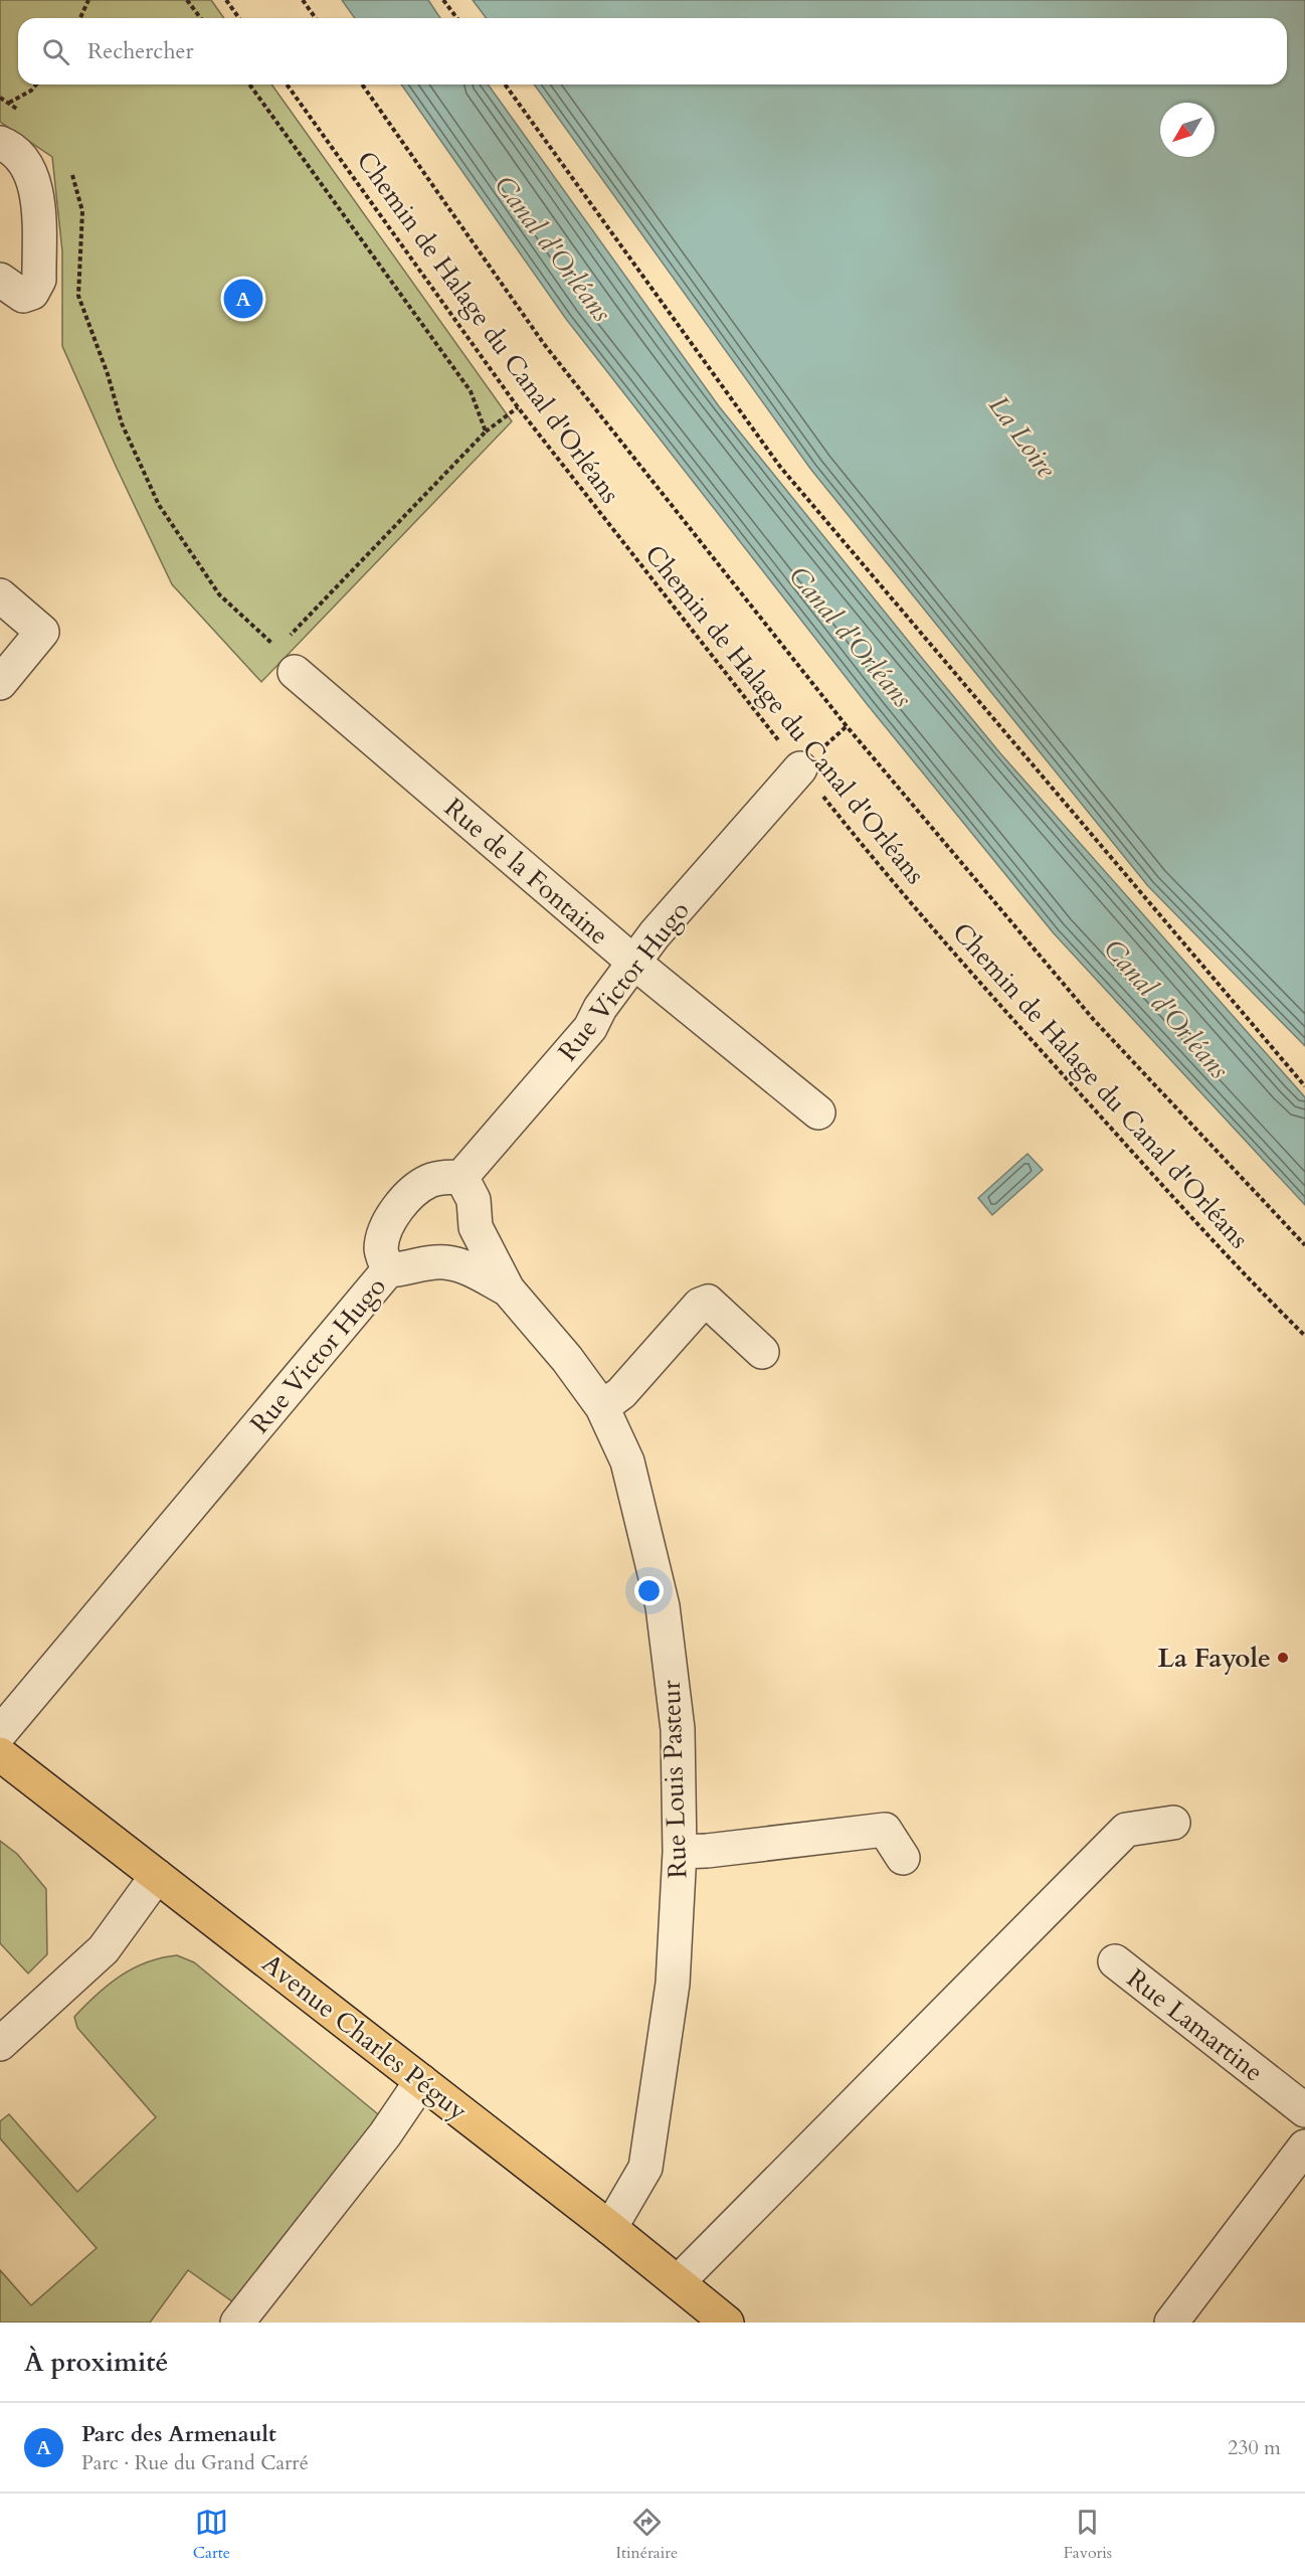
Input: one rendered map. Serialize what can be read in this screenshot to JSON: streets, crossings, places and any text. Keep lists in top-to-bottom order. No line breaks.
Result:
{"streets":{"main road":["Avenue Charles Péguy"],"street":["Rue de la Fontaine","Rue Victor Hugo","Rue Louis Pasteur","Rue Lamartine"],"path":["Chemin de Halage du Canal d'Orléans"]},"crossings":[["Chemin de Halage du Canal d'Orléans","Rue Victor Hugo"],["Rue de la Fontaine","Rue Victor Hugo"],["Rue Victor Hugo","Rue Louis Pasteur"],["Rue Louis Pasteur","Avenue Charles Péguy"]],"water":["Canal d'Orléans","La Loire"],"places":["La Fayole"],"north":"bottom left","page":{"search":"Rechercher","pins":"A","heading":"À proximité","list":[{"mark":"A","name":"Parc des Armenault","note":"Parc · Rue du Grand Carré","value":"230 m"}],"nav":["Carte","Itinéraire","Favoris"]}}
